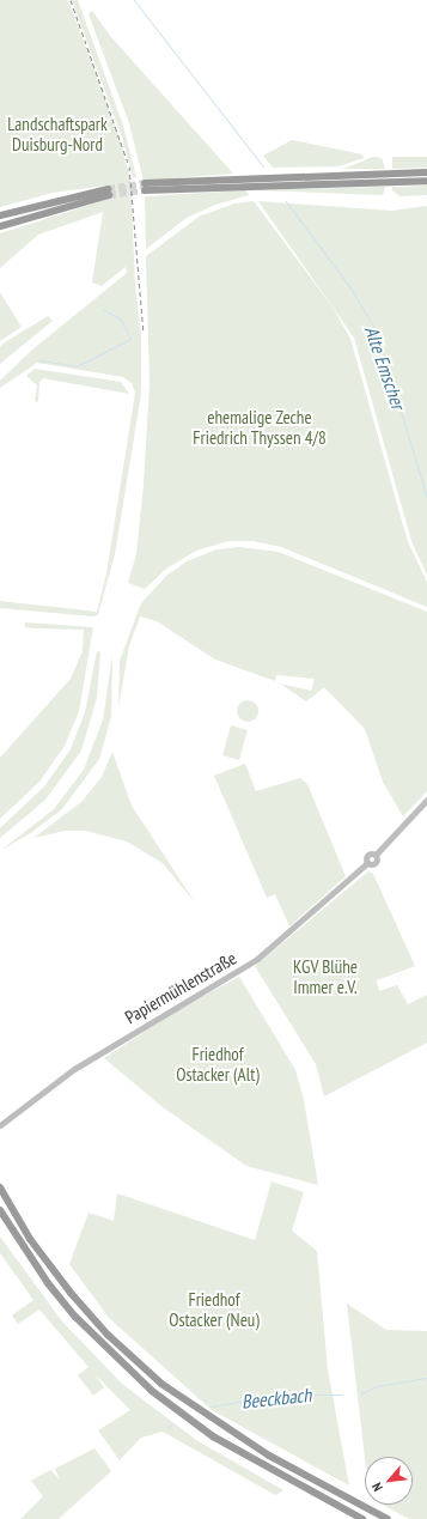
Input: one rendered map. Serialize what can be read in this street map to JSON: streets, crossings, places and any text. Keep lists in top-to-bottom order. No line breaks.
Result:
{"streets":{"main road":["Papiermühlenstraße"]},"water":["Alte Emscher","Beeckbach"],"parks":["Landschaftspark Duisburg-Nord","ehemalige Zeche Friedrich Thyssen 4/8","KGV Blühe Immer e.V.","Friedhof Ostacker (Alt)","Friedhof Ostacker (Neu)"],"north":"bottom left"}
